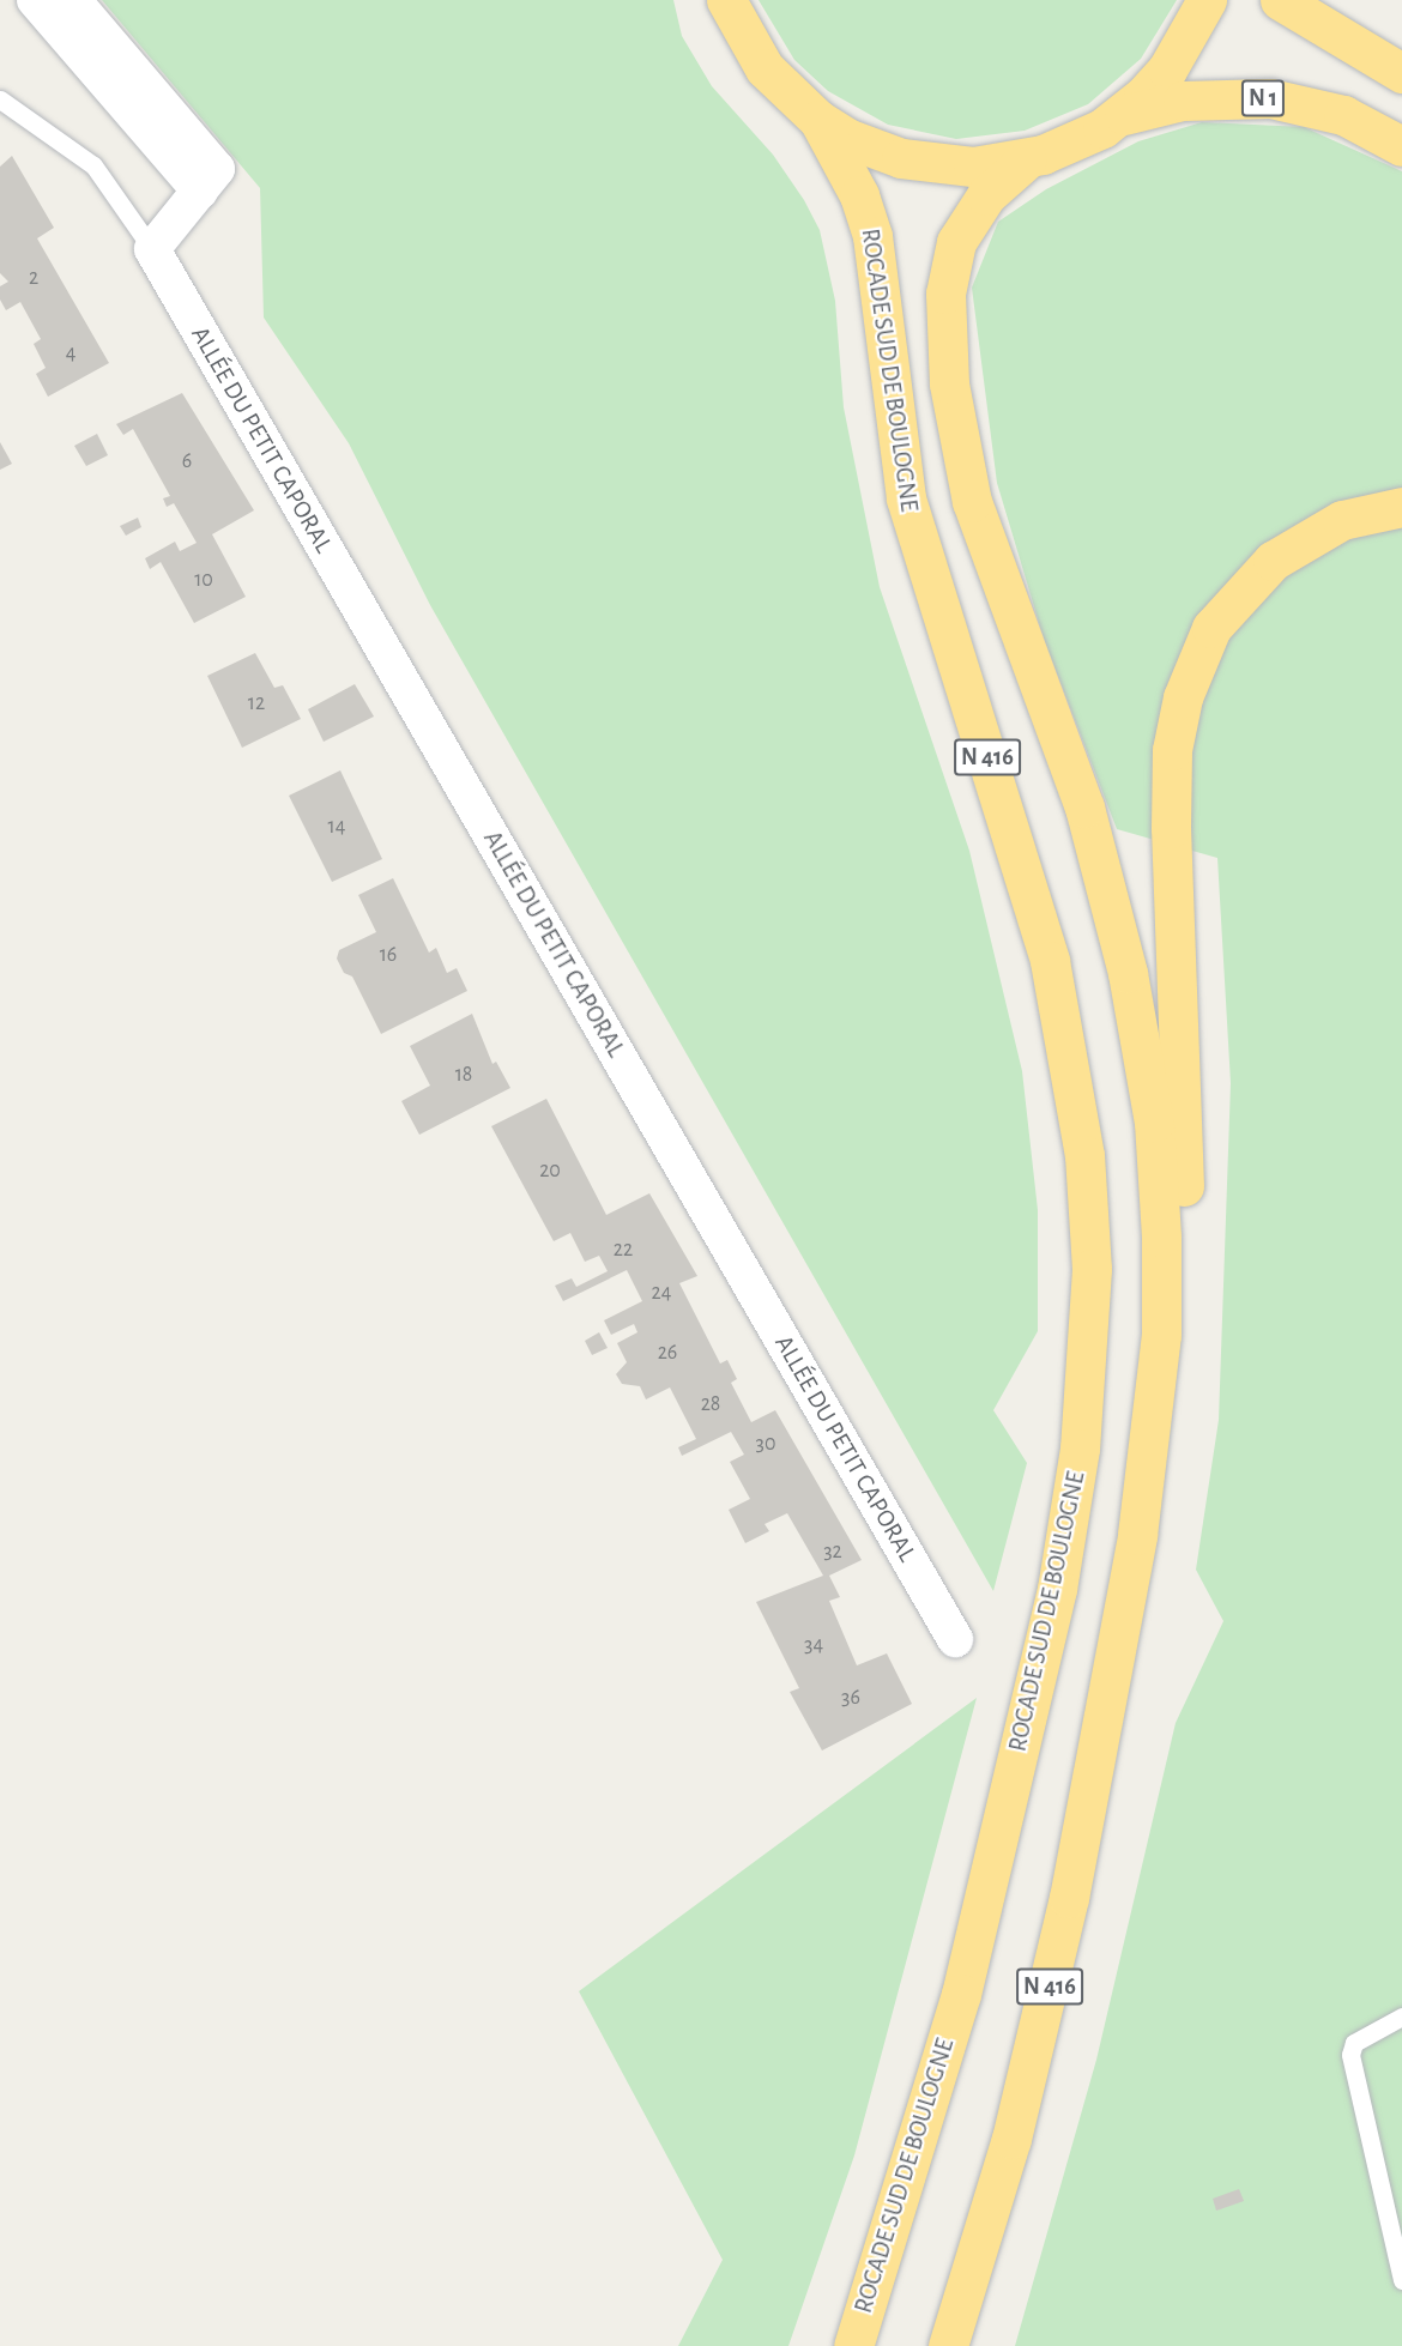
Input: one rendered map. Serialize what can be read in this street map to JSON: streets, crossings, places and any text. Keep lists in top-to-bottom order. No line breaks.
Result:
{"streets":{"highway":["N 1","ROCADE SUD DE BOULOGNE","N 416"],"street":["ALLÉE DU PETIT CAPORAL"]},"house_numbers":["2","4","6","10","12","14","16","18","20","22","24","26","28","30","32","34","36"]}
